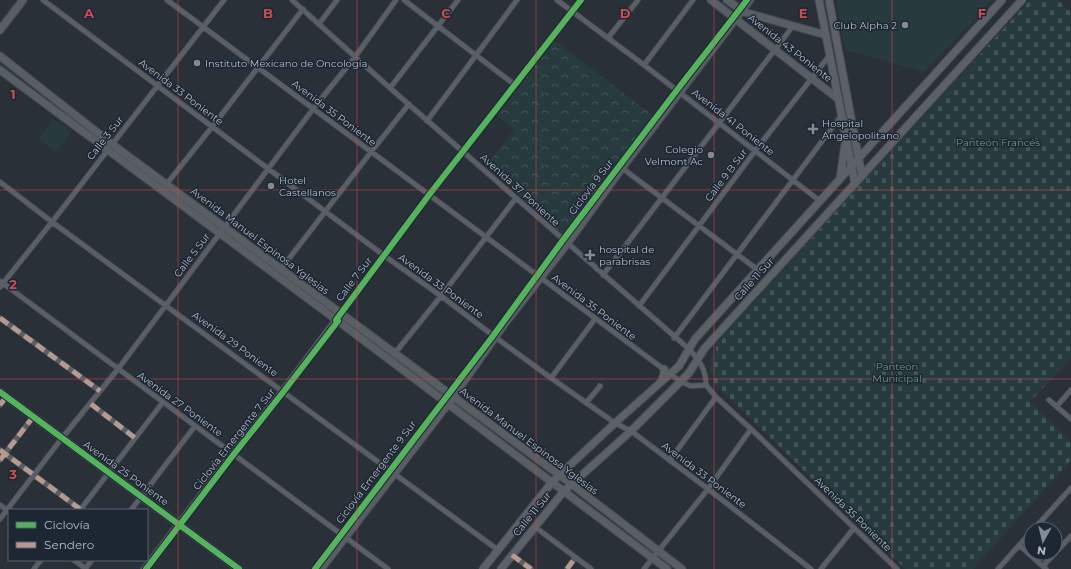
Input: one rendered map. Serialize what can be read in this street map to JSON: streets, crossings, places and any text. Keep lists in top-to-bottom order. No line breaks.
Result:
{"streets":{"main road":["Avenida 43 Poniente","Avenida Manuel Espinosa Yglesias","Calle 11 Sur","Avenida 25 Poniente"],"street":["Avenida 33 Poniente","Avenida 35 Poniente","Avenida 41 Poniente","Calle 3 Sur","Calle 9 B Sur","Avenida 37 Poniente","Calle 5 Sur","Calle 7 Sur","Avenida 29 Poniente","Avenida 27 Poniente"],"cycle path":["Ciclovía 9 Sur","Ciclovía Emergente 7 Sur"]},"crossings":[["Avenida 43 Poniente","Calle 9 B Sur"],["Avenida 33 Poniente","Calle 3 Sur"],["Avenida 33 Poniente","Calle 5 Sur"],["Avenida 33 Poniente","Calle 7 Sur"],["Avenida 33 Poniente","Calle 11 Sur"],["Avenida 35 Poniente","Calle 3 Sur"],["Avenida 35 Poniente","Avenida 37 Poniente"],["Avenida 35 Poniente","Calle 5 Sur"],["Avenida 35 Poniente","Calle 7 Sur"],["Avenida 35 Poniente","Calle 11 Sur"],["Avenida 41 Poniente","Calle 9 B Sur"],["Avenida 41 Poniente","Calle 7 Sur"],["Avenida 41 Poniente","Calle 11 Sur"],["Calle 3 Sur","Avenida Manuel Espinosa Yglesias"],["Calle 3 Sur","Avenida 29 Poniente"],["Calle 3 Sur","Avenida 27 Poniente"],["Calle 9 B Sur","Avenida 37 Poniente"],["Avenida 37 Poniente","Calle 5 Sur"],["Avenida 37 Poniente","Calle 7 Sur"],["Avenida 37 Poniente","Calle 11 Sur"],["Avenida Manuel Espinosa Yglesias","Calle 5 Sur"],["Avenida Manuel Espinosa Yglesias","Calle 7 Sur"],["Avenida Manuel Espinosa Yglesias","Calle 11 Sur"],["Calle 5 Sur","Avenida 29 Poniente"],["Calle 5 Sur","Avenida 27 Poniente"],["Calle 5 Sur","Avenida 25 Poniente"],["Calle 7 Sur","Avenida 29 Poniente"],["Calle 7 Sur","Avenida 27 Poniente"],["Calle 7 Sur","Avenida 25 Poniente"],["Calle 11 Sur","Avenida 29 Poniente"]],"parks":["Panteón Francés","Panteón Municipal"],"places":{"other":["Club Alpha 2","Instituto Mexicano de Oncología","Colegio Velmont Ac","Hotel Castellanos"],"health":["Hospital Angelopolitano","hospital de parabrisas"]},"legend":["Ciclovía","Sendero"],"north":"bottom","grid":{"columns":["A","B","C","D","E","F"],"rows":["1","2","3"]}}
